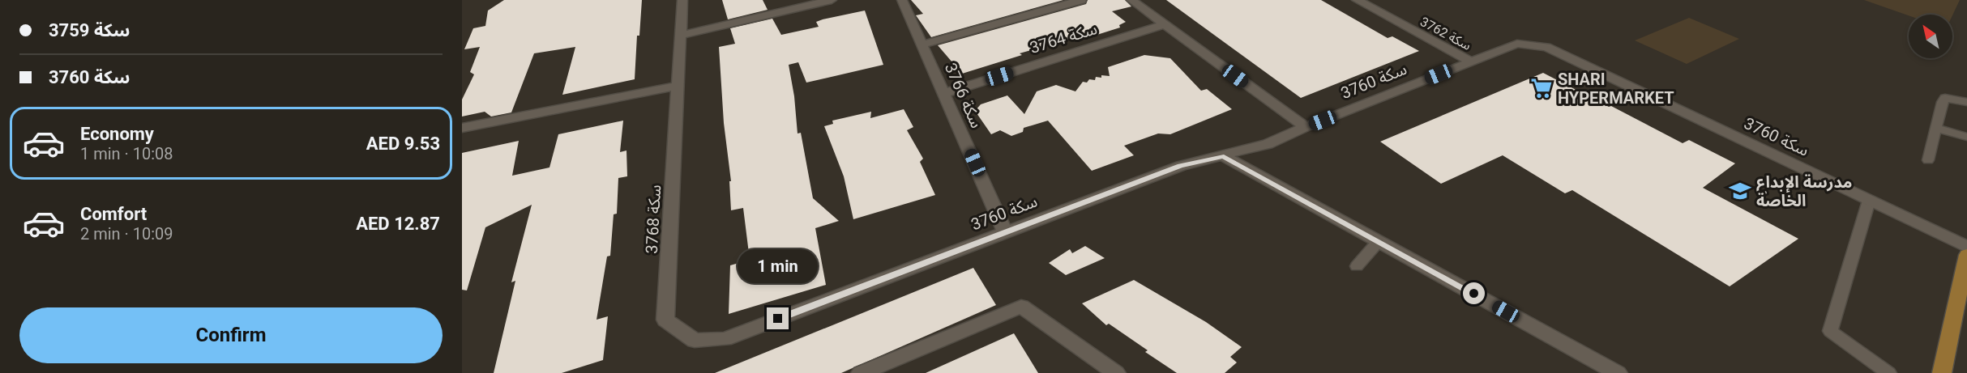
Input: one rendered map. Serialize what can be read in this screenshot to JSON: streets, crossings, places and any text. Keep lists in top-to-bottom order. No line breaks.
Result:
{"streets":{"street":["سكة 3762","سكة 3764","سكة 3760","سكة 3766","سكة 3768"]},"crossings":[["سكة 3762","سكة 3760"],["سكة 3764","سكة 3766"],["سكة 3760","سكة 3766"],["سكة 3760","سكة 3768"]],"places":{"supermarket":["SHARI HYPERMARKET"],"school or university":["مدرسة الإبداع الخاصة"]},"north":"top left","page":{"banner":["سكة 3759","سكة 3760"],"list":[{"name":"Economy","note":"1 min · 10:08","value":"AED 9.53"},{"name":"Comfort","note":"2 min · 10:09","value":"AED 12.87"}],"bubble":"1 min","buttons":"Confirm"}}
